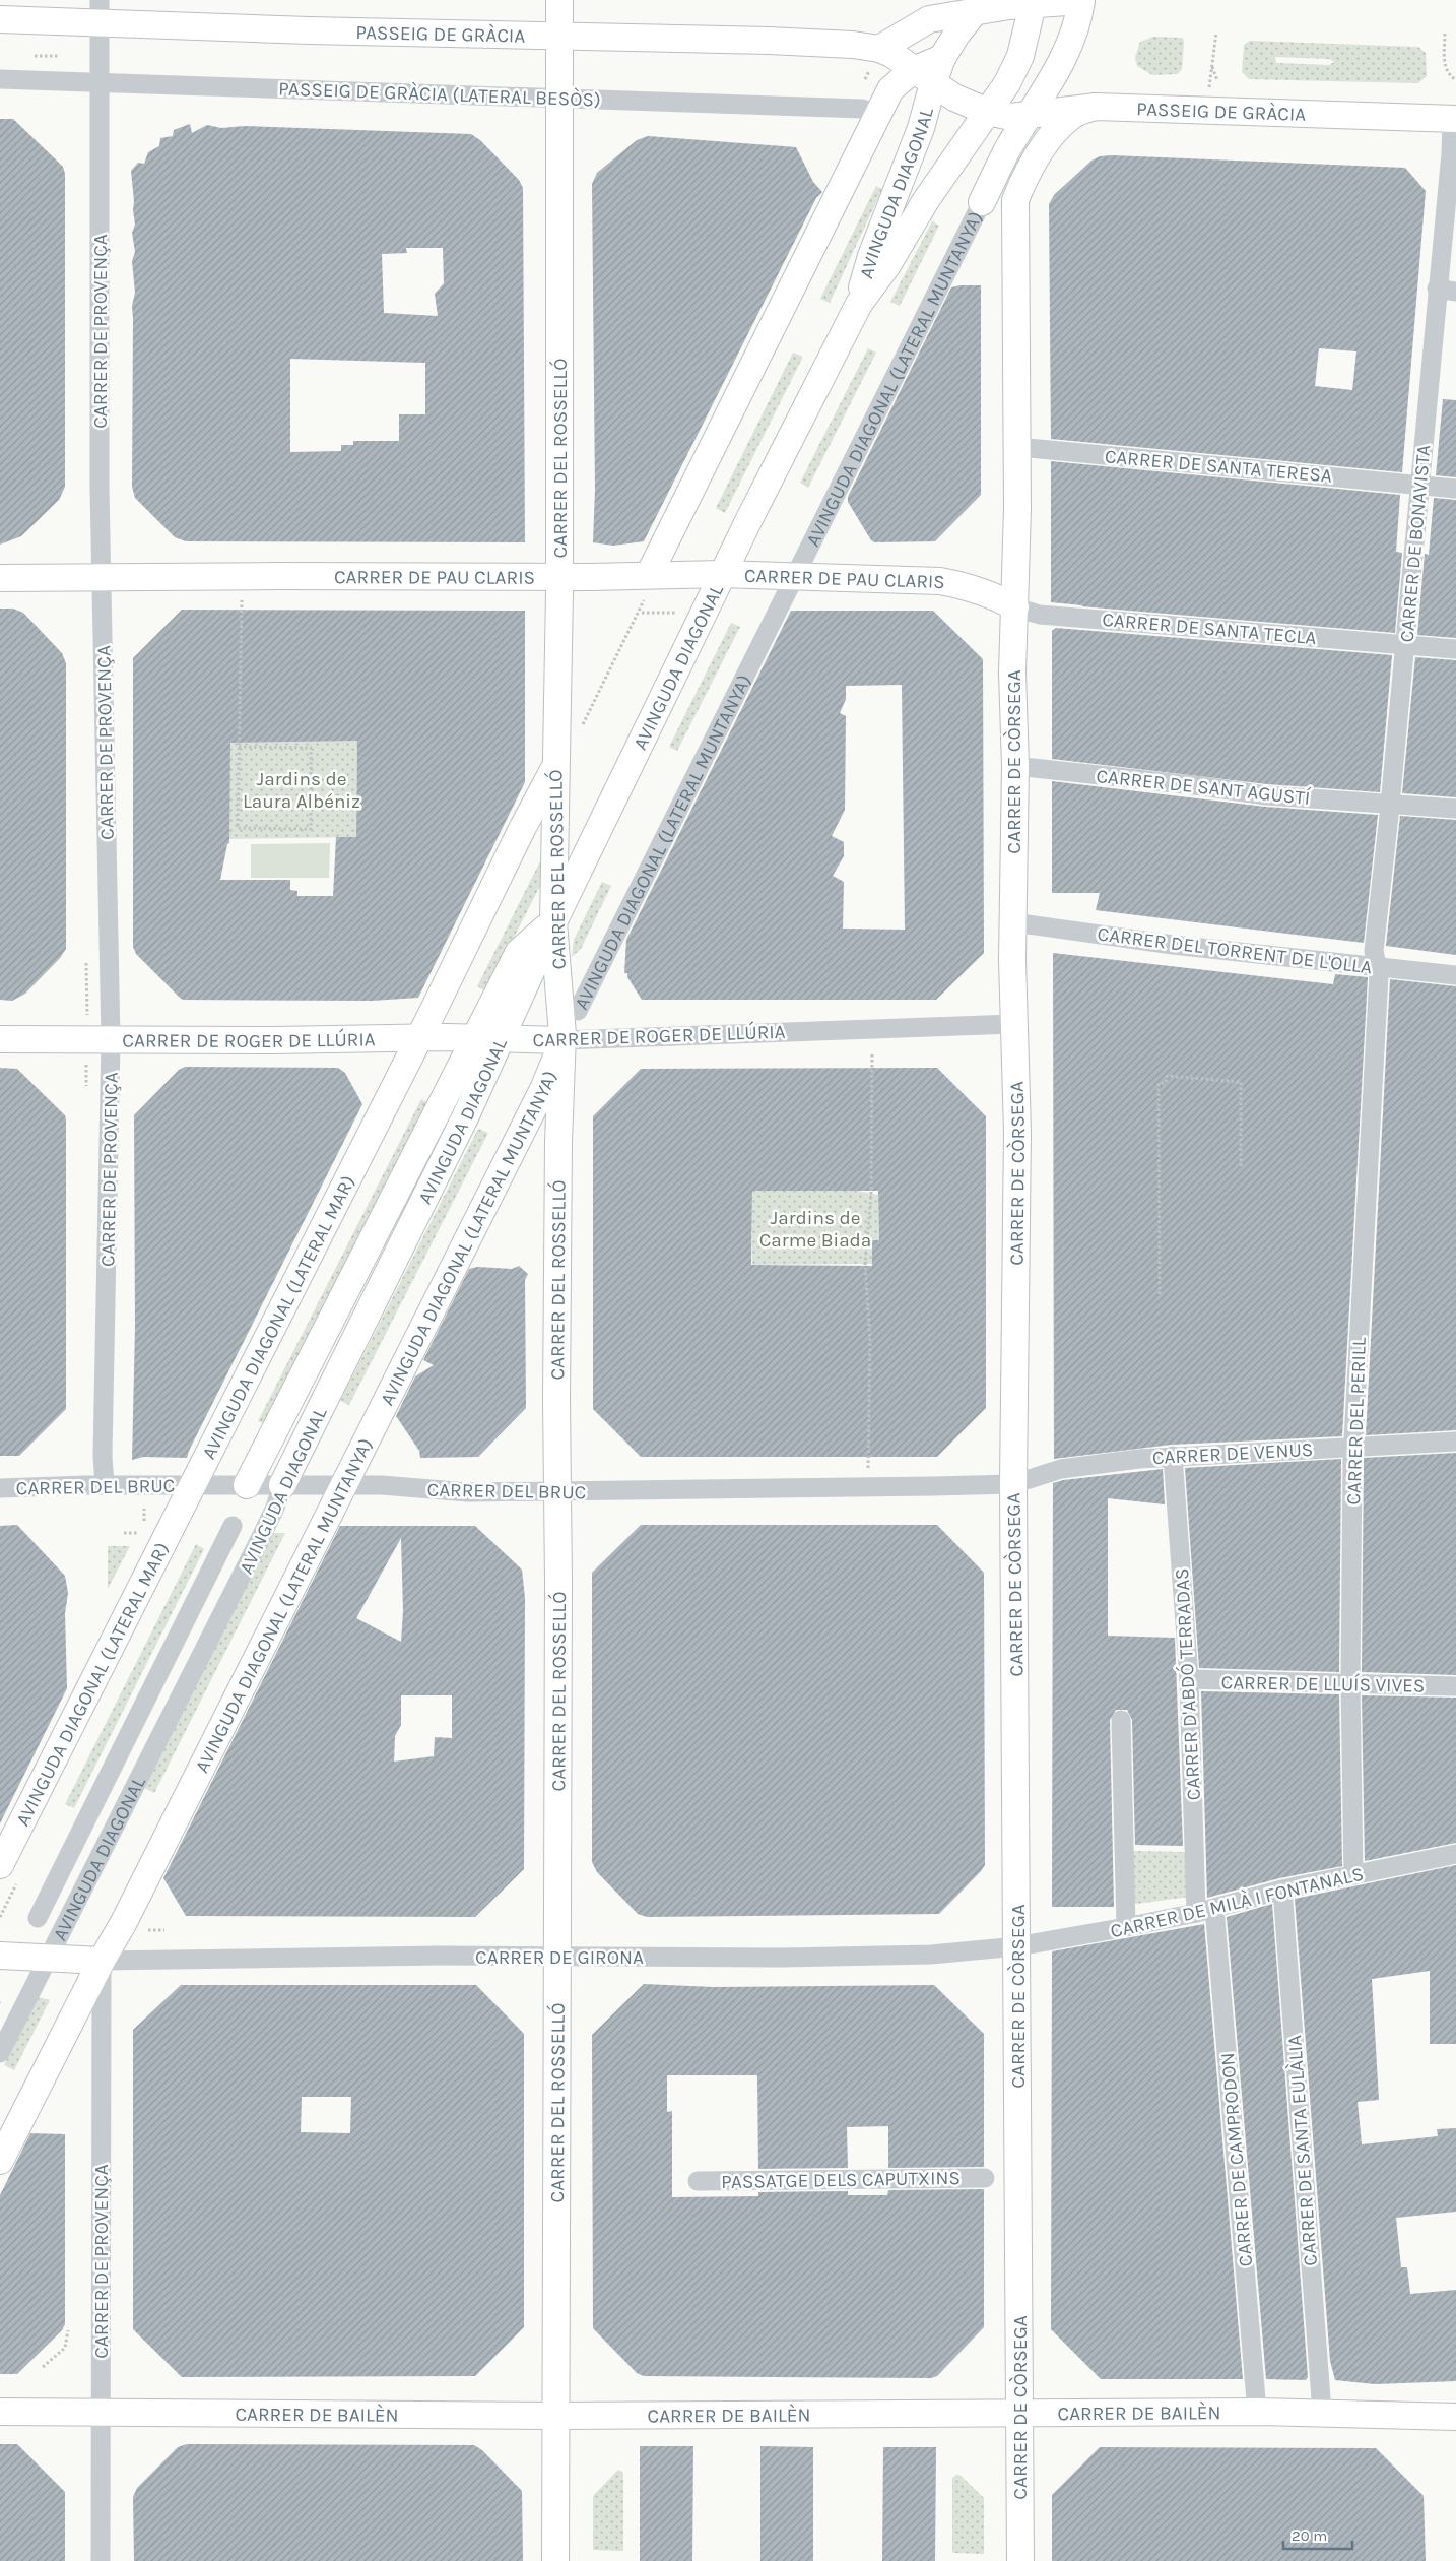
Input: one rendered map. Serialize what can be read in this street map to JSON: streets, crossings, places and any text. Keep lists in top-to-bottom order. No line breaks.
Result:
{"streets":{"street":["PASSEIG DE GRÀCIA","PASSEIG DE GRÀCIA (LATERAL BESÒS)","AVINGUDA DIAGONAL","CARRER DE PROVENÇA","AVINGUDA DIAGONAL (LATERAL MUNTANYA)","CARRER DEL ROSSELLÓ","CARRER DE SANTA TERESA","CARRER DE BONAVISTA","CARRER DE PAU CLARIS","CARRER DE SANTA TECLA","CARRER DE CÒRSEGA","CARRER DE SANT AGUSTÍ","CARRER DEL TORRENT DE L'OLLA","CARRER DE ROGER DE LLÚRIA","AVINGUDA DIAGONAL (LATERAL MAR)","CARRER DEL PERILL","CARRER DE VENUS","CARRER DEL BRUC","CARRER DE LLUÍS VIVES","CARRER D'ABDÓ TERRADAS","CARRER DE MILÀ I FONTANALS","CARRER DE GIRONA","CARRER DE SANTA EULÀLIA","CARRER DE CAMPRODON","PASSATGE DELS CAPUTXINS","CARRER DE BAILÈN"]},"crossings":[["PASSEIG DE GRÀCIA","AVINGUDA DIAGONAL"],["PASSEIG DE GRÀCIA","CARRER DE PROVENÇA"],["PASSEIG DE GRÀCIA","CARRER DEL ROSSELLÓ"],["PASSEIG DE GRÀCIA","CARRER DE BONAVISTA"],["PASSEIG DE GRÀCIA","CARRER DE CÒRSEGA"],["PASSEIG DE GRÀCIA (LATERAL BESÒS)","CARRER DE PROVENÇA"],["PASSEIG DE GRÀCIA (LATERAL BESÒS)","CARRER DEL ROSSELLÓ"],["AVINGUDA DIAGONAL","CARRER DEL ROSSELLÓ"],["AVINGUDA DIAGONAL","CARRER DE PAU CLARIS"],["AVINGUDA DIAGONAL","CARRER DE ROGER DE LLÚRIA"],["AVINGUDA DIAGONAL","CARRER DEL BRUC"],["CARRER DE PROVENÇA","AVINGUDA DIAGONAL (LATERAL MUNTANYA)"],["CARRER DE PROVENÇA","CARRER DE PAU CLARIS"],["CARRER DE PROVENÇA","CARRER DE ROGER DE LLÚRIA"],["CARRER DE PROVENÇA","CARRER DEL BRUC"],["CARRER DE PROVENÇA","CARRER DE GIRONA"],["CARRER DE PROVENÇA","CARRER DE BAILÈN"],["AVINGUDA DIAGONAL (LATERAL MUNTANYA)","CARRER DEL ROSSELLÓ"],["AVINGUDA DIAGONAL (LATERAL MUNTANYA)","CARRER DE PAU CLARIS"],["AVINGUDA DIAGONAL (LATERAL MUNTANYA)","CARRER DE ROGER DE LLÚRIA"],["AVINGUDA DIAGONAL (LATERAL MUNTANYA)","CARRER DEL BRUC"],["AVINGUDA DIAGONAL (LATERAL MUNTANYA)","CARRER DE GIRONA"],["CARRER DEL ROSSELLÓ","CARRER DE PAU CLARIS"],["CARRER DEL ROSSELLÓ","CARRER DE ROGER DE LLÚRIA"],["CARRER DEL ROSSELLÓ","AVINGUDA DIAGONAL (LATERAL MAR)"],["CARRER DEL ROSSELLÓ","CARRER DEL BRUC"],["CARRER DEL ROSSELLÓ","CARRER DE GIRONA"],["CARRER DEL ROSSELLÓ","CARRER DE BAILÈN"],["CARRER DE SANTA TERESA","CARRER DE BONAVISTA"],["CARRER DE SANTA TERESA","CARRER DE CÒRSEGA"],["CARRER DE BONAVISTA","CARRER DE SANTA TECLA"],["CARRER DE BONAVISTA","CARRER DE SANT AGUSTÍ"],["CARRER DE BONAVISTA","CARRER DEL TORRENT DE L'OLLA"],["CARRER DE BONAVISTA","CARRER DEL PERILL"],["CARRER DE PAU CLARIS","CARRER DE SANTA TECLA"],["CARRER DE PAU CLARIS","CARRER DE CÒRSEGA"],["CARRER DE SANTA TECLA","CARRER DE CÒRSEGA"],["CARRER DE CÒRSEGA","CARRER DE SANT AGUSTÍ"],["CARRER DE CÒRSEGA","CARRER DEL TORRENT DE L'OLLA"],["CARRER DE CÒRSEGA","CARRER DE ROGER DE LLÚRIA"],["CARRER DE CÒRSEGA","CARRER DE VENUS"],["CARRER DE CÒRSEGA","CARRER DEL BRUC"],["CARRER DE CÒRSEGA","CARRER DE MILÀ I FONTANALS"],["CARRER DE CÒRSEGA","CARRER DE GIRONA"],["CARRER DE CÒRSEGA","CARRER DE BAILÈN"],["CARRER DEL TORRENT DE L'OLLA","CARRER DEL PERILL"],["CARRER DE ROGER DE LLÚRIA","AVINGUDA DIAGONAL (LATERAL MAR)"],["AVINGUDA DIAGONAL (LATERAL MAR)","CARRER DEL BRUC"],["CARRER DEL PERILL","CARRER DE VENUS"],["CARRER DEL PERILL","CARRER DE LLUÍS VIVES"],["CARRER DEL PERILL","CARRER DE MILÀ I FONTANALS"],["CARRER DE VENUS","CARRER DEL BRUC"],["CARRER DE VENUS","CARRER D'ABDÓ TERRADAS"],["CARRER DE LLUÍS VIVES","CARRER D'ABDÓ TERRADAS"],["CARRER D'ABDÓ TERRADAS","CARRER DE MILÀ I FONTANALS"],["CARRER D'ABDÓ TERRADAS","CARRER DE CAMPRODON"],["CARRER DE MILÀ I FONTANALS","CARRER DE GIRONA"],["CARRER DE MILÀ I FONTANALS","CARRER DE SANTA EULÀLIA"],["CARRER DE MILÀ I FONTANALS","CARRER DE CAMPRODON"],["CARRER DE SANTA EULÀLIA","CARRER DE BAILÈN"],["CARRER DE CAMPRODON","CARRER DE BAILÈN"]],"parks":["Jardins de Laura Albéniz","Jardins de Carme Biada"],"scale_bar":"20 m"}
